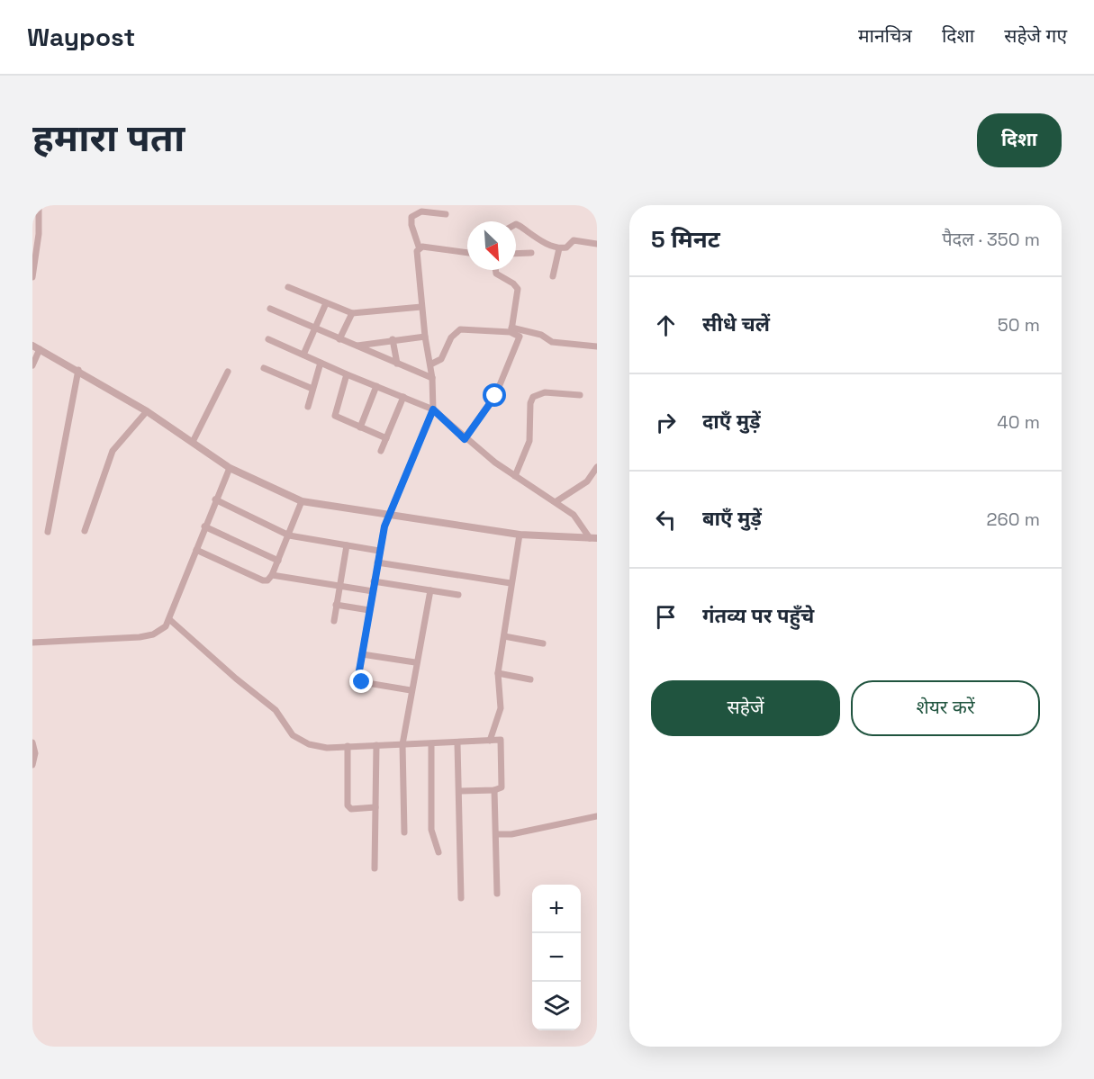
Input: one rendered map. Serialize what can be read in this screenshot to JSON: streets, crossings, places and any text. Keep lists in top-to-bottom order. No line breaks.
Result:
{"north":"bottom right","page":{"header":"Waypost","nav":["मानचित्र","दिशा","सहेजे गए"],"buttons":["दिशा",["सहेजें","शेयर करें"]],"title":"हमारा पता","heading":["5 मिनट","पैदल · 350 m"],"list":[["सीधे चलें","50 m"],["दाएँ मुड़ें","40 m"],["बाएँ मुड़ें","260 m"],"गंतव्य पर पहुँचे"],"map_buttons":["+","−"]}}
